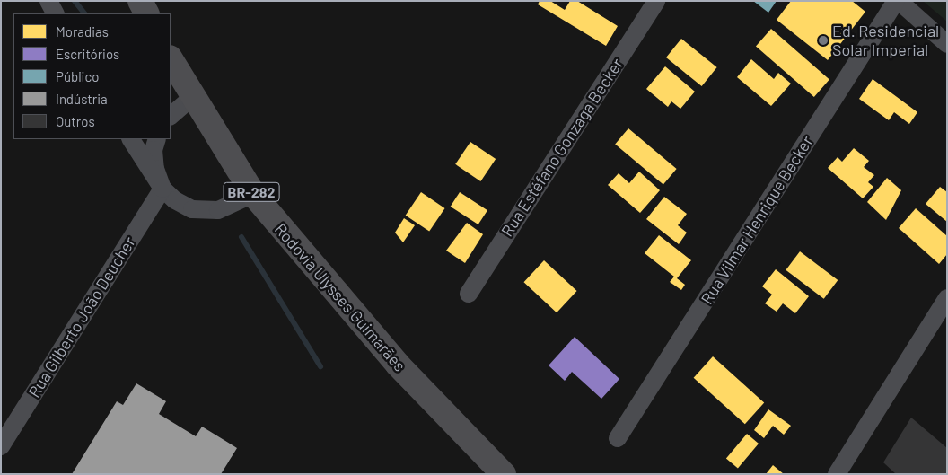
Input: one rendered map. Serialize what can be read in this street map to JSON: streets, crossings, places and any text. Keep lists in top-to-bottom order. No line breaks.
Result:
{"streets":{"highway":["BR-282","Rodovia Ulysses Guimarães"],"street":["Rua Estéfano Gonzaga Becker","Rua Vilmar Henrique Becker","Rua Gilberto João Deucher"]},"places":["Ed. Residencial Solar Imperial"],"legend":["Moradias","Escritórios","Público","Indústria","Outros"]}
